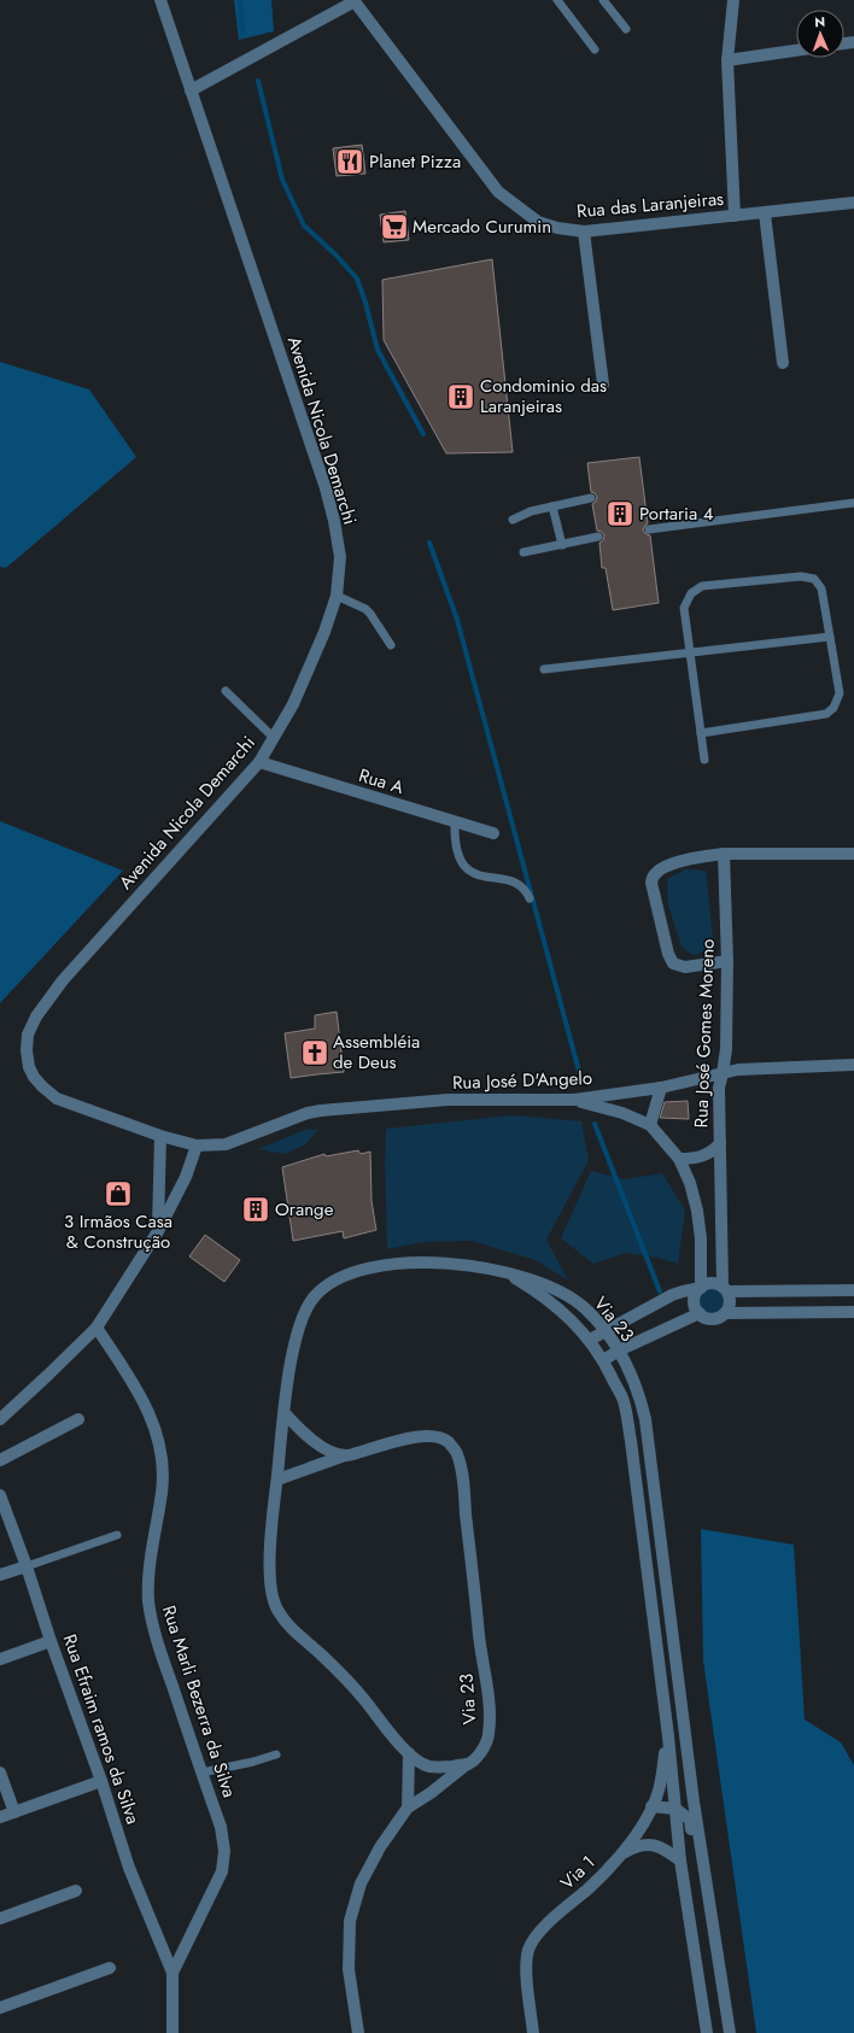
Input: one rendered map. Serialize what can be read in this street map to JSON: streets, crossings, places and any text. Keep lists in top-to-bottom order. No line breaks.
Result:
{"streets":{"street":["Rua das Laranjeiras","Avenida Nicola Demarchi","Rua A","Rua José Gomes Moreno","Rua José D'Angelo","Via 23","Rua Marli Bezerra da Silva","Rua Efraim ramos da Silva","Via 1"]},"crossings":[["Avenida Nicola Demarchi","Rua A"],["Avenida Nicola Demarchi","Rua José D'Angelo"],["Rua José Gomes Moreno","Rua José D'Angelo"],["Via 23","Via 1"],["Rua Marli Bezerra da Silva","Rua Efraim ramos da Silva"]],"places":{"restaurant":["Planet Pizza"],"supermarket":["Mercado Curumin"],"building":["Condominio das Laranjeiras","Portaria 4","Orange"],"church":["Assembléia de Deus"],"shop":["3 Irmãos Casa & Construção"]},"north":"top"}
